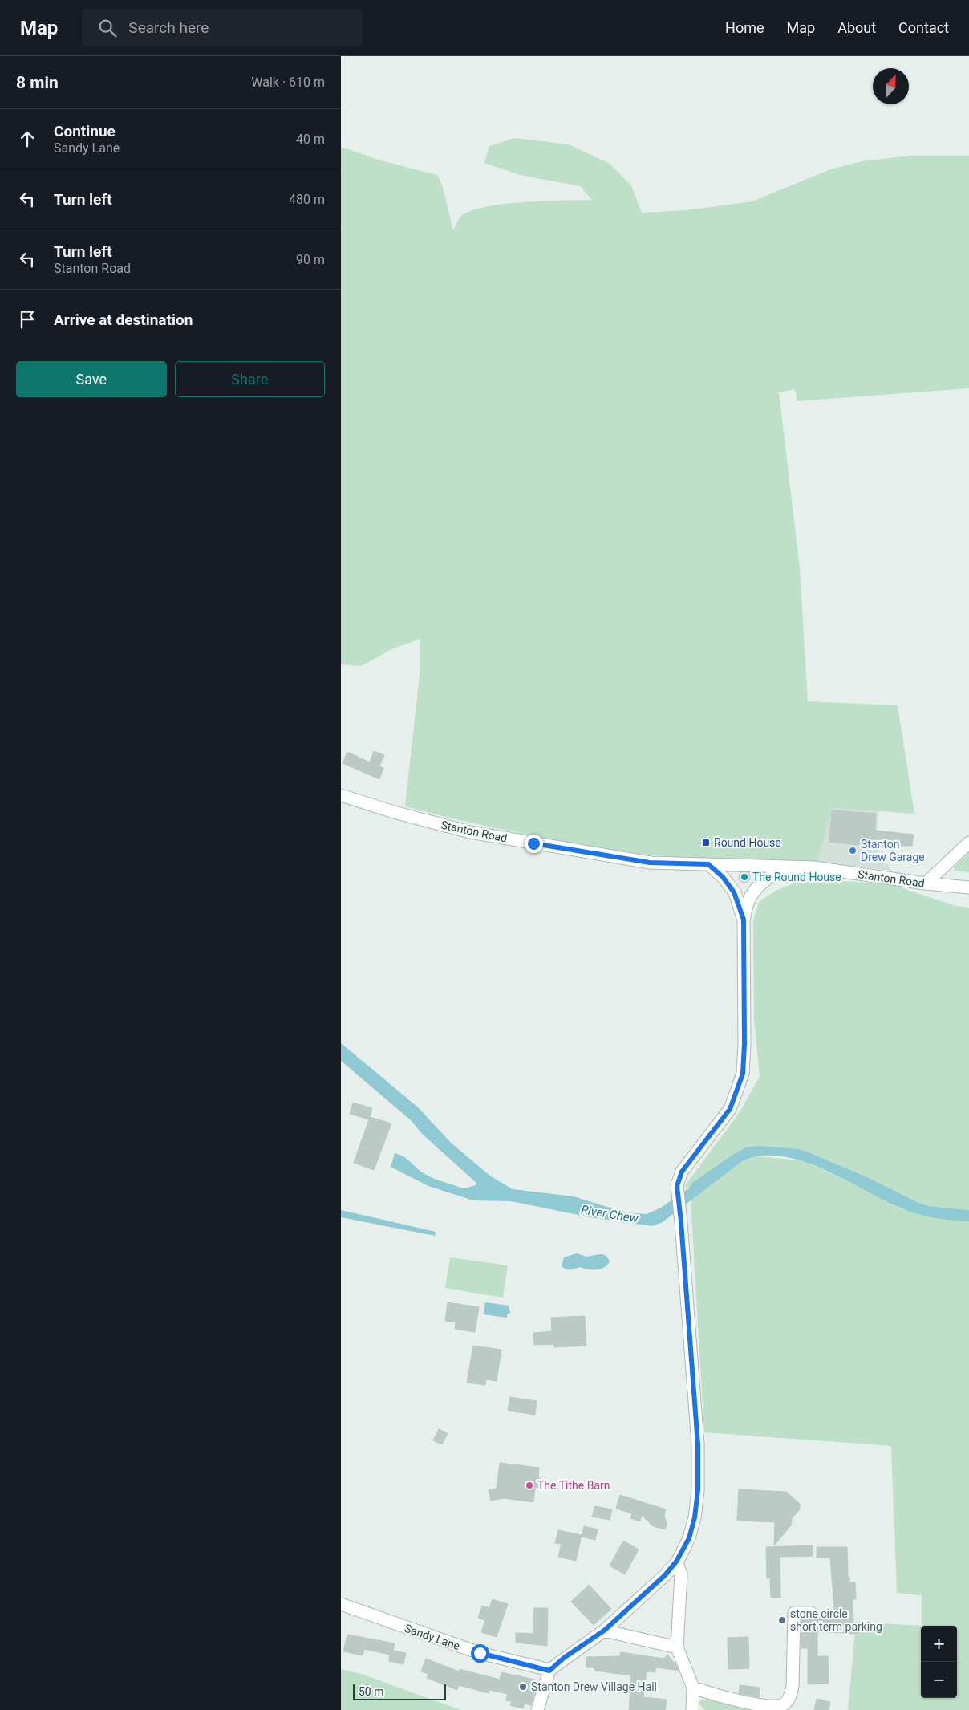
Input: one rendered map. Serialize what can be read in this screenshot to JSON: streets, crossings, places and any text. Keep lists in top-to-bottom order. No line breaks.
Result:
{"streets":{"street":["Stanton Road","Sandy Lane"]},"water":["River Chew"],"places":{"transit":["Round House"],"other":["Stanton Drew Garage","The Round House","The Tithe Barn","stone circle short term parking","Stanton Drew Village Hall"]},"scale_bar":"50 m","north":"top","page":{"header":"Map","search":"Search here","nav":["Home","Map","About","Contact"],"heading":["8 min","Walk · 610 m"],"list":[["Continue","Sandy Lane","40 m"],["Turn left","480 m"],["Turn left","Stanton Road","90 m"],"Arrive at destination"],"buttons":["Save","Share"],"map_buttons":["+","−"],"scale":"50 m"}}
